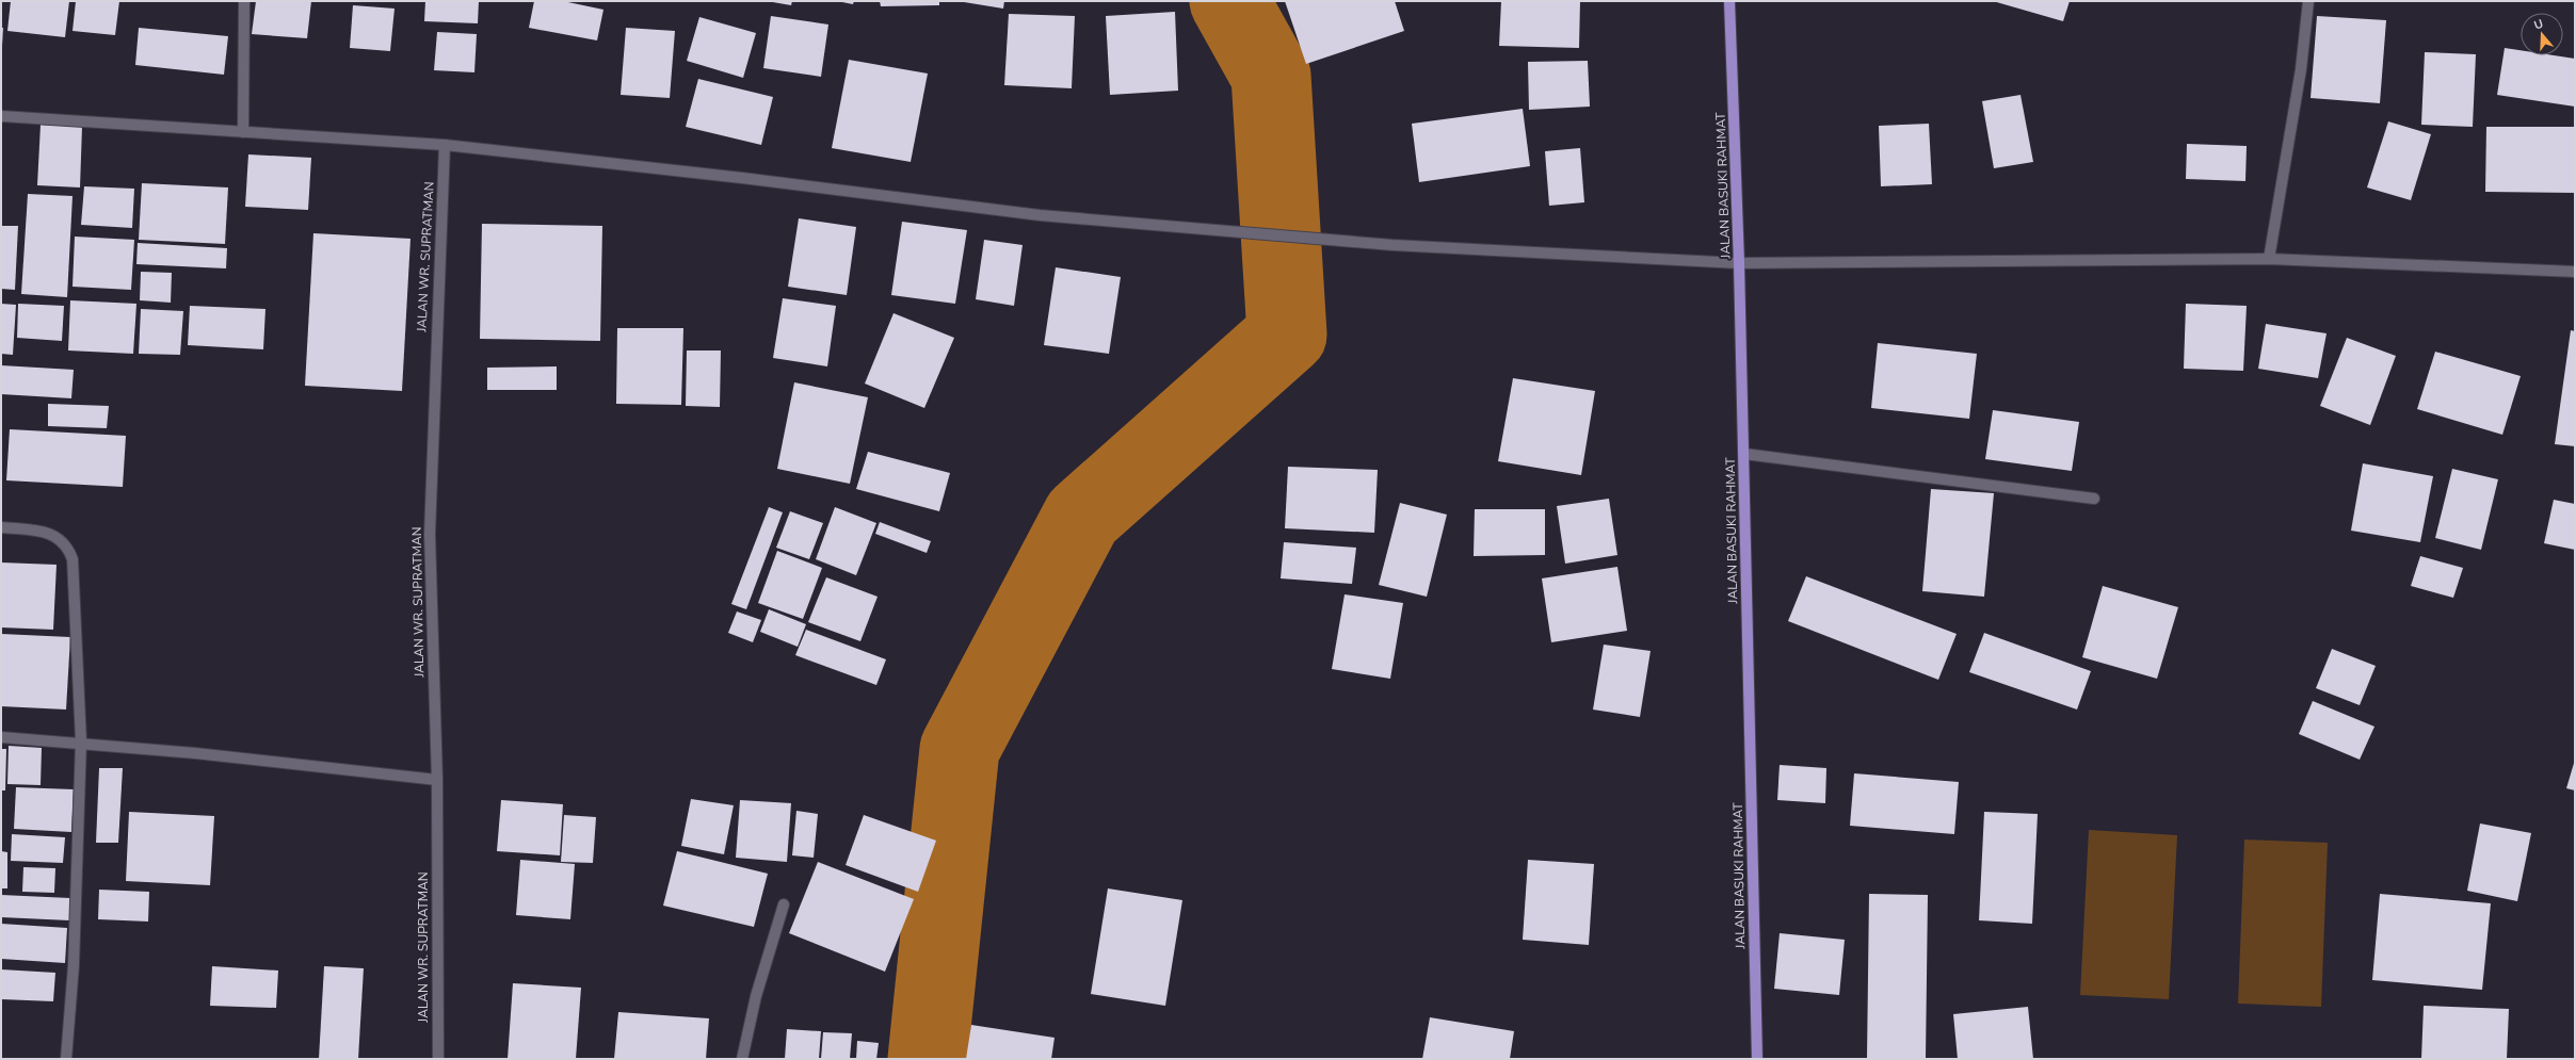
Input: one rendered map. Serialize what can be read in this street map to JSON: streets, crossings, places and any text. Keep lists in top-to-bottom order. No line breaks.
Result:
{"streets":{"main road":["JALAN BASUKI RAHMAT"],"street":["JALAN WR. SUPRATMAN"]},"north":"top"}
